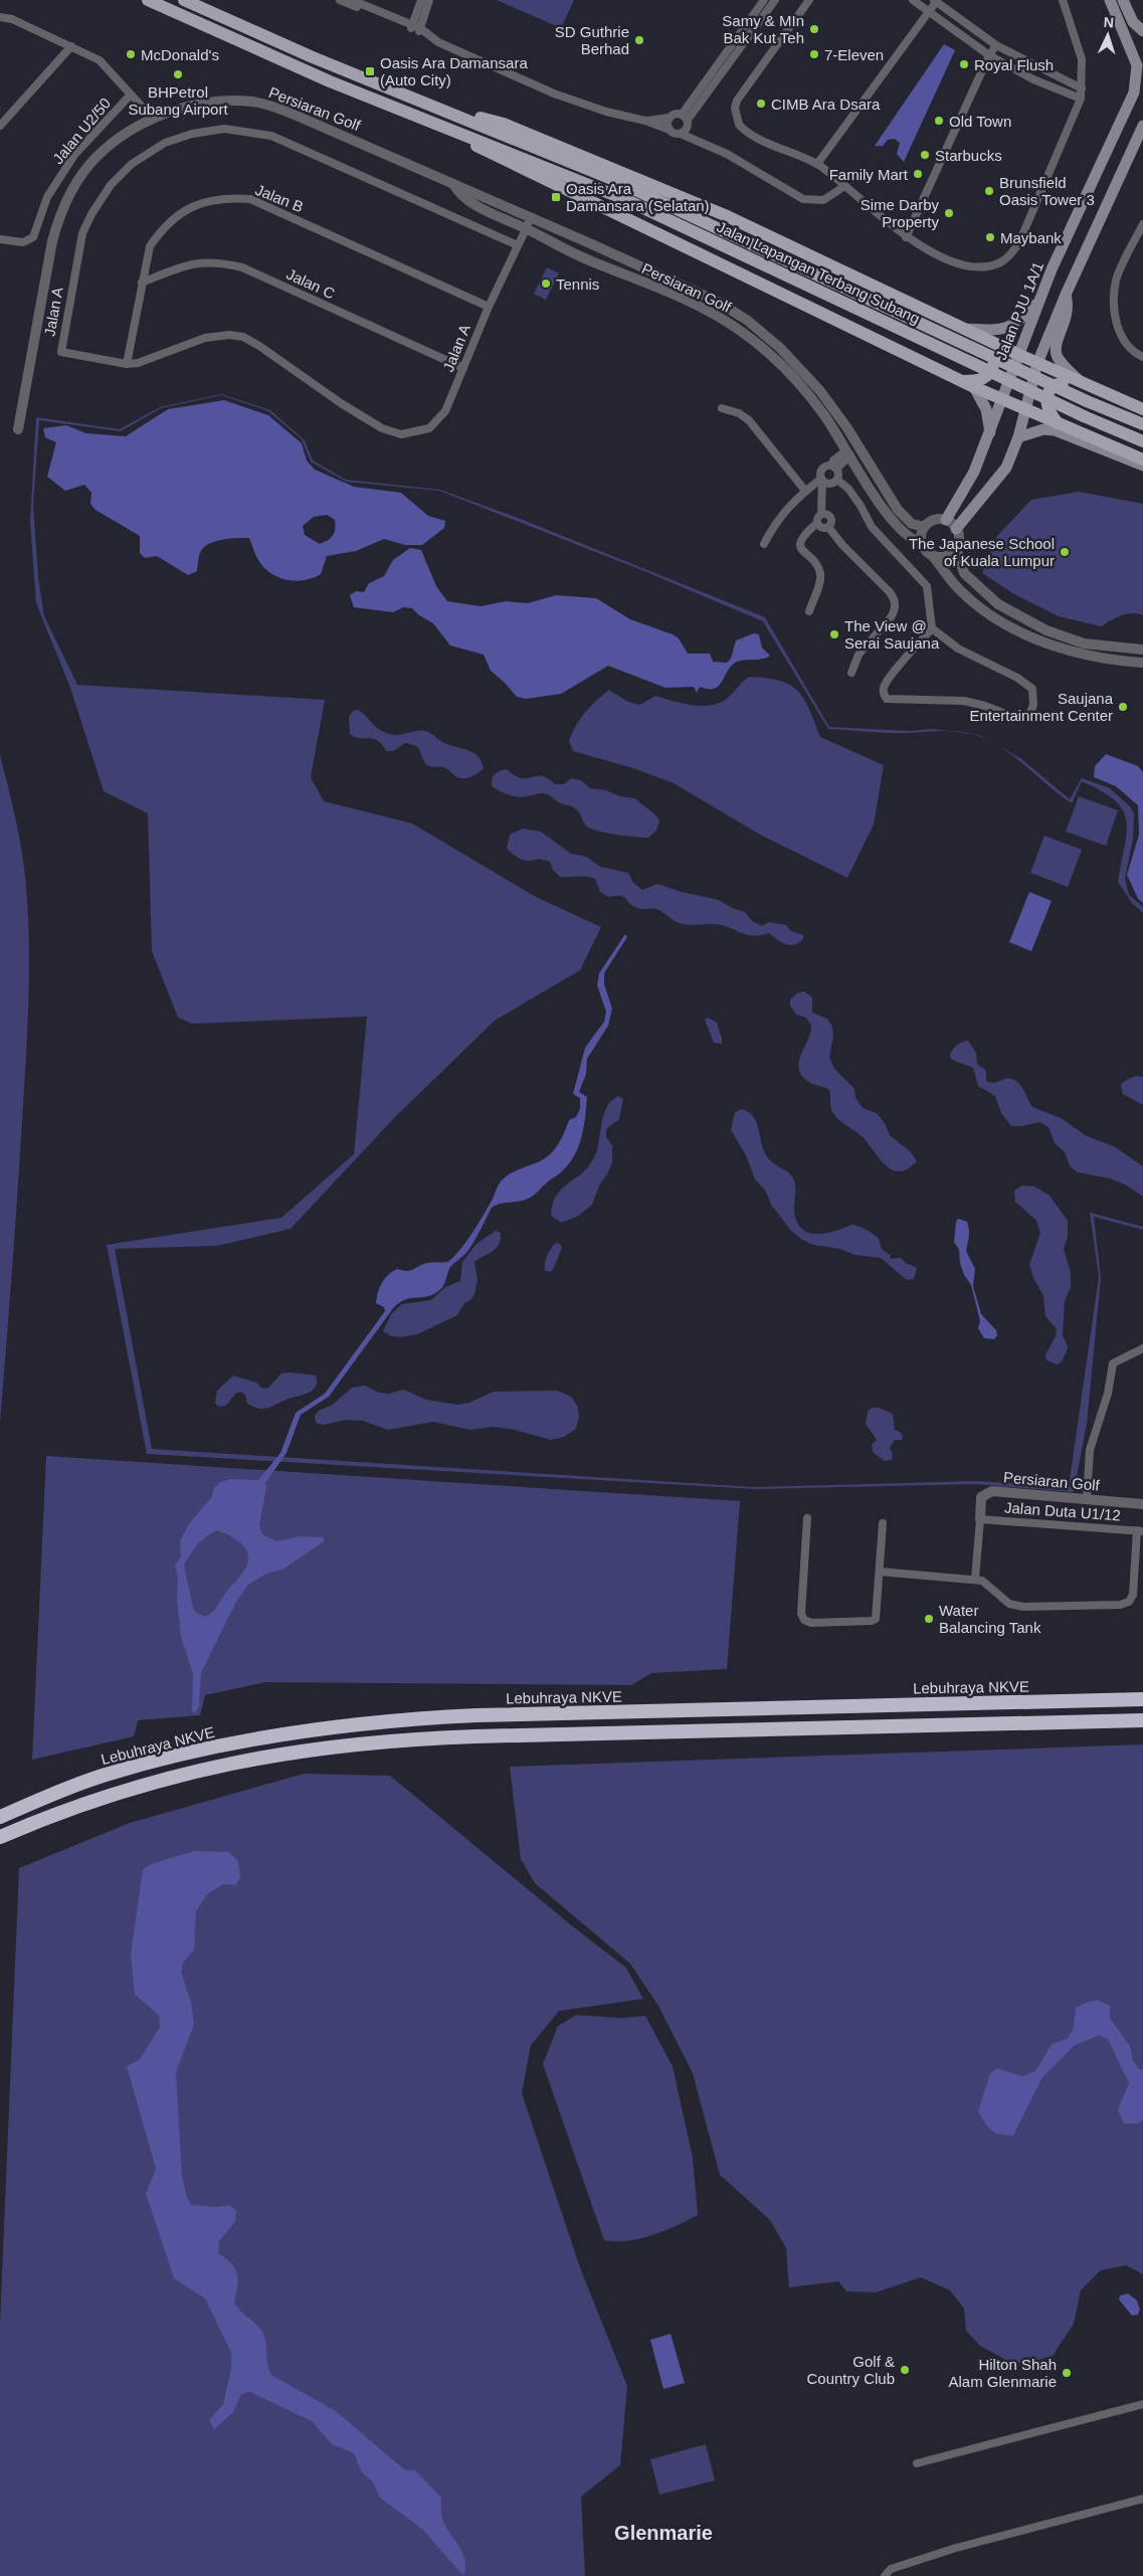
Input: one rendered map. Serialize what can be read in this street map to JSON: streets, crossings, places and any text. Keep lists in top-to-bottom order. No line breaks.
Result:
{"streets":{"highway":["Lebuhraya NKVE"],"main road":["Jalan Lapangan Terbang Subang","Jalan PJU 1A/1"],"street":["Persiaran Golf","Jalan U2/50","Jalan B","Jalan C","Jalan A","Jalan Duta U1/12"]},"crossings":[["Persiaran Golf","Jalan PJU 1A/1"],["Persiaran Golf","Jalan A"],["Persiaran Golf","Jalan Duta U1/12"],["Jalan B","Jalan C"],["Jalan B","Jalan A"],["Jalan C","Jalan A"]],"districts":["Glenmarie"],"places":{"other":["Samy & MIn Bak Kut Teh","SD Guthrie Berhad","McDonald's","7-Eleven","Royal Flush","BHPetrol Subang Airport","CIMB Ara Dsara","Old Town","Starbucks","Family Mart","Brunsfield Oasis Tower 3","Sime Darby Property","Maybank","Tennis","The Japanese School of Kuala Lumpur","The View @ Serai Saujana","Saujana Entertainment Center","Water Balancing Tank","Golf & Country Club","Hilton Shah Alam Glenmarie"],"transit":["Oasis Ara Damansara (Auto City)","Oasis Ara Damansara (Selatan)"]},"north":"top"}
